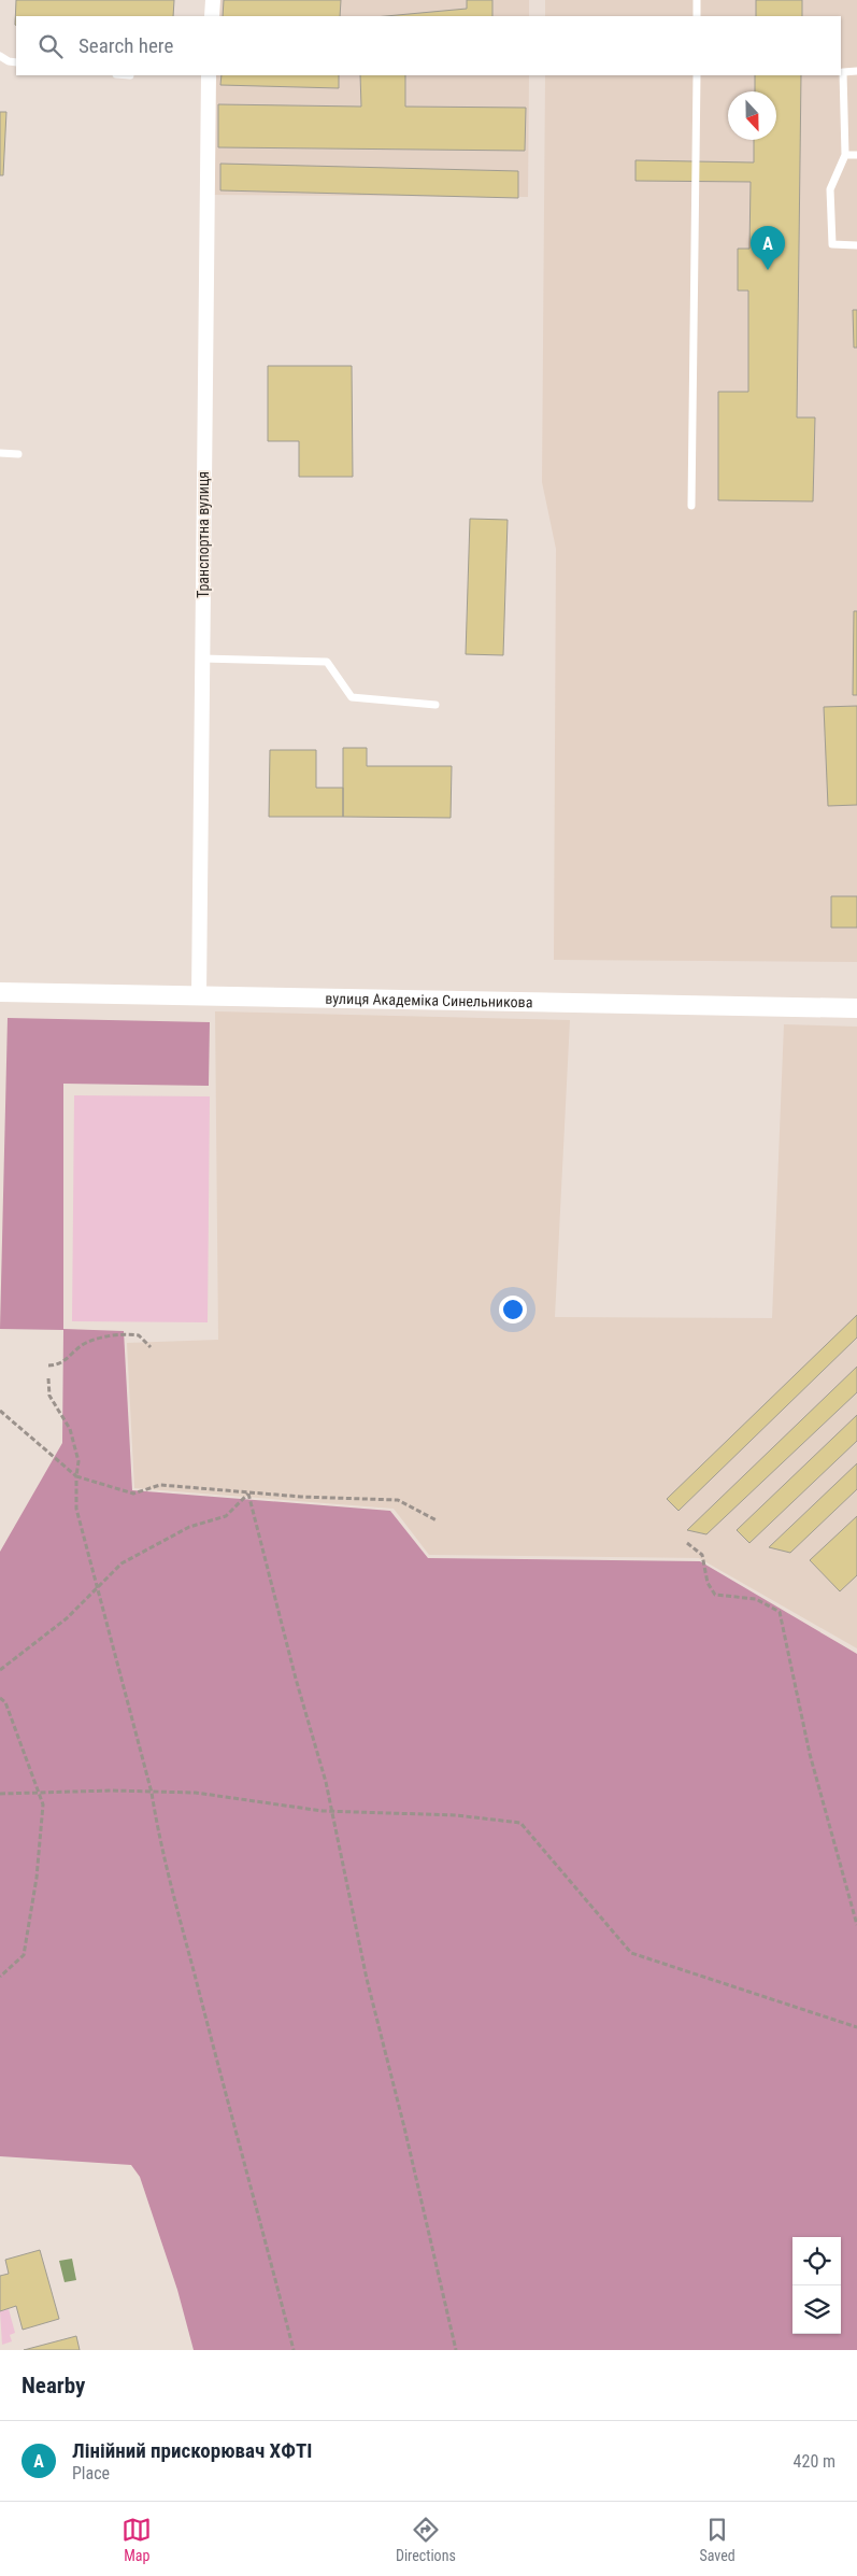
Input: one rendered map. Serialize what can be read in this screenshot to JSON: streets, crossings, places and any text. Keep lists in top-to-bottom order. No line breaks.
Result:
{"streets":{"street":["Транспортна вулиця","вулиця Академіка Синельникова"]},"crossings":[["Транспортна вулиця","вулиця Академіка Синельникова"]],"north":"bottom","page":{"search":"Search here","pins":"A","heading":"Nearby","list":[{"mark":"A","name":"Лінійний прискорювач ХФТІ","note":"Place","value":"420 m"}],"nav":["Map","Directions","Saved"]}}
